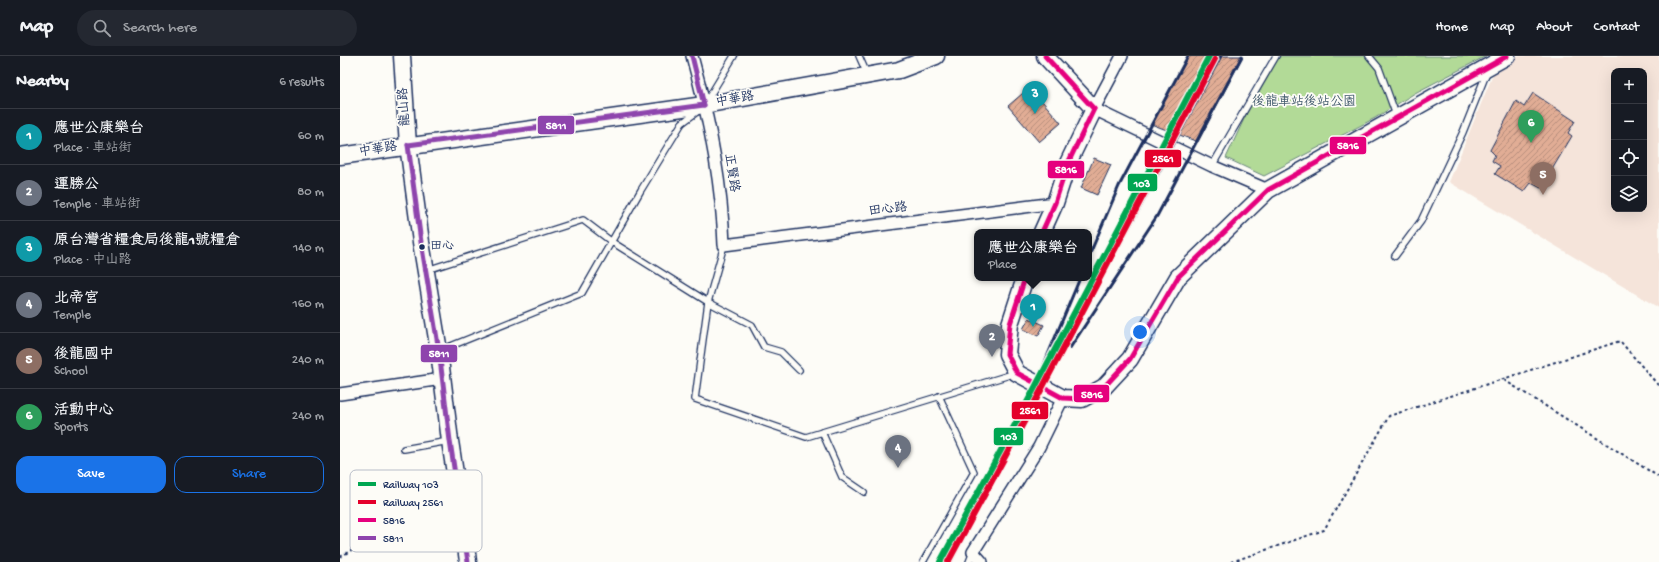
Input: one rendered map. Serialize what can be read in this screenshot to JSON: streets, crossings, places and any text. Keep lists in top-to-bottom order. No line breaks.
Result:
{"streets":{"street":["中華路","龍山路","正賢路","田心路"]},"crossings":[["中華路","龍山路"],["中華路","正賢路"],["正賢路","田心路"]],"parks":["後龍車站後站公園"],"places":["田心"],"lines":["rail line 103","transit line 5816","transit line 5811","rail line 2561"],"legend":["Railway 103","Railway 2561","5816","5811"],"page":{"header":"Map","search":"Search here","nav":["Home","Map","About","Contact"],"heading":["Nearby","6 results"],"map_buttons":["+","−"],"pins":["3","6","5","1","2","4"],"list":[{"mark":"1","name":"應世公康樂台","note":"Place · 車站街","value":"60 m"},{"mark":"2","name":"運勝公","note":"Temple · 車站街","value":"80 m"},{"mark":"3","name":"原台灣省糧食局後龍1號糧倉","note":"Place · 中山路","value":"140 m"},{"mark":"4","name":"北帝宮","note":"Temple","value":"160 m"},{"mark":"5","name":"後龍國中","note":"School","value":"240 m"},{"mark":"6","name":"活動中心","note":"Sports","value":"240 m"}],"popup":["應世公康樂台","Place"],"buttons":["Save","Share"]}}
